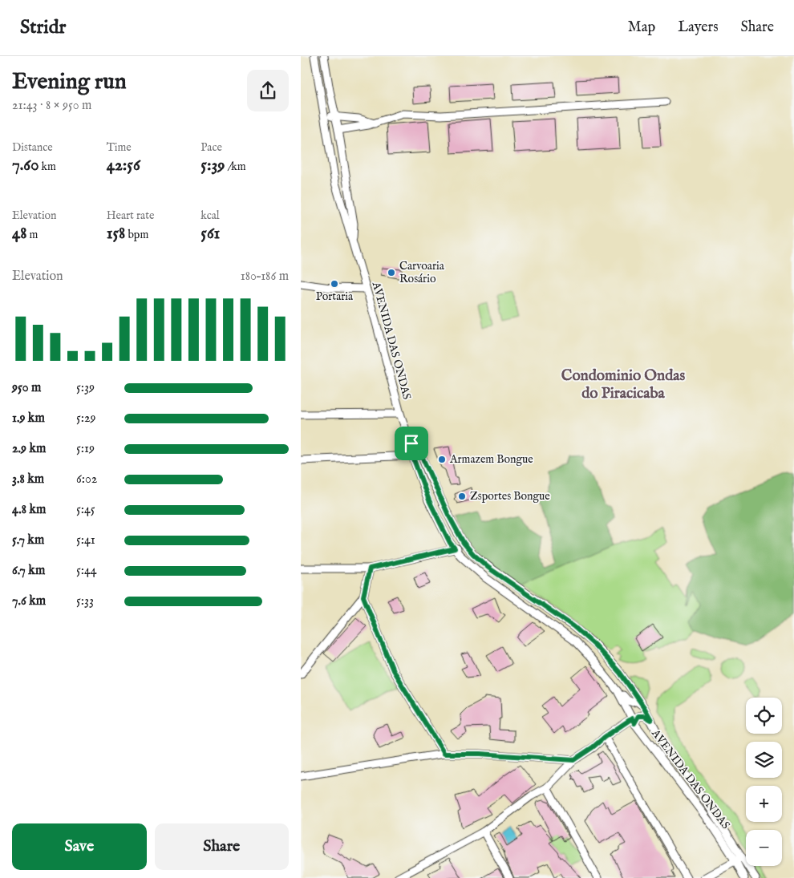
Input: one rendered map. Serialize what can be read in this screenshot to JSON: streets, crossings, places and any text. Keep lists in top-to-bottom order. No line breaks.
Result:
{"streets":{"street":["AVENIDA DAS ONDAS"]},"districts":["Condominio Ondas do Piracicaba"],"places":["Carvoaria Rosário","Portaria","Armazem Bongue","Zsportes Bongue"],"page":{"header":"Stridr","nav":["Map","Layers","Share"],"heading":["Evening run","21:43 · 8 × 950 m"],"stats":[["Distance","7.60 km"],["Time","42:56"],["Pace","5:39 /km"],["Elevation","48 m"],["Heart rate","158 bpm"],["kcal","561"]],"chart":["Elevation","180–186 m"],"list":[{"name":"950 m","note":"5:39"},{"name":"1.9 km","note":"5:29"},{"name":"2.9 km","note":"5:19"},{"name":"3.8 km","note":"6:02"},{"name":"4.8 km","note":"5:45"},{"name":"5.7 km","note":"5:41"},{"name":"6.7 km","note":"5:44"},{"name":"7.6 km","note":"5:33"}],"map_buttons":["+","−"],"buttons":["Save","Share"]}}
